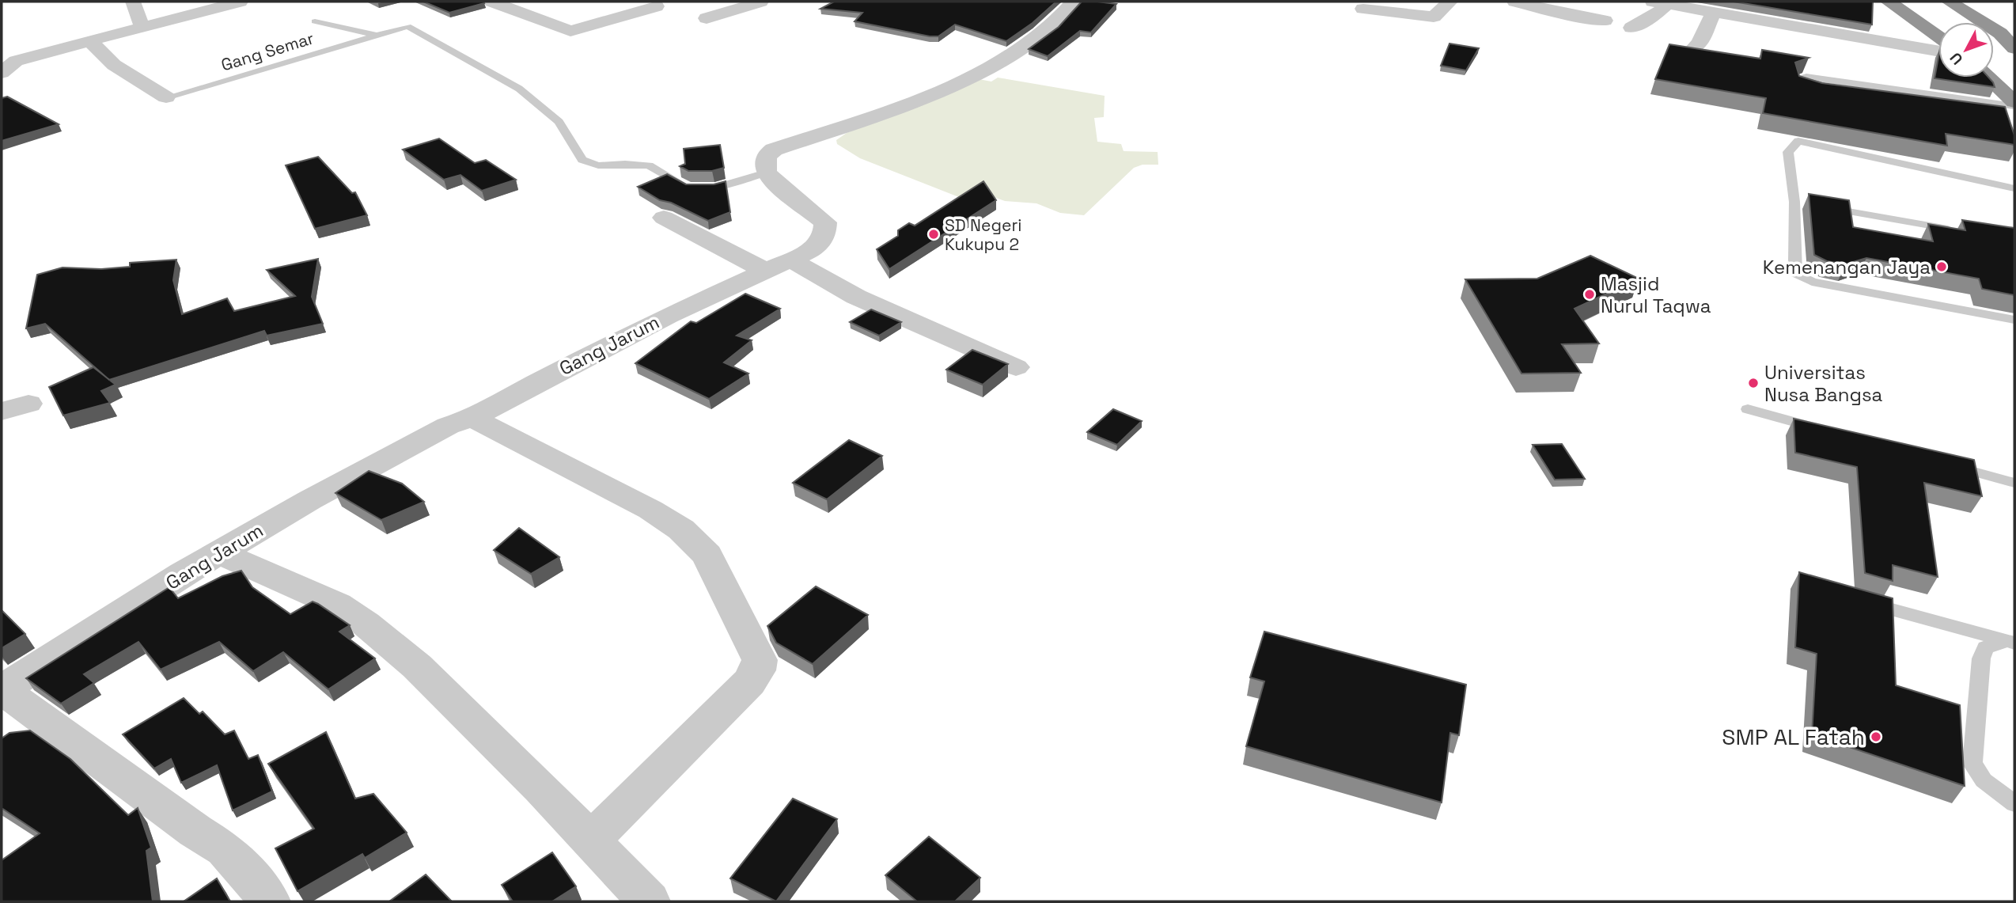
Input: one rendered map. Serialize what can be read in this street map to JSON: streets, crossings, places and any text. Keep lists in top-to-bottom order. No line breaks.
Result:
{"streets":{"street":["Gang Jarum"],"lane":["Gang Semar"]},"crossings":[["Gang Semar","Gang Jarum"]],"places":["SD Negeri Kukupu 2","Kemenangan Jaya","Masjid Nurul Taqwa","Universitas Nusa Bangsa","SMP AL Fatah"],"north":"bottom left"}
